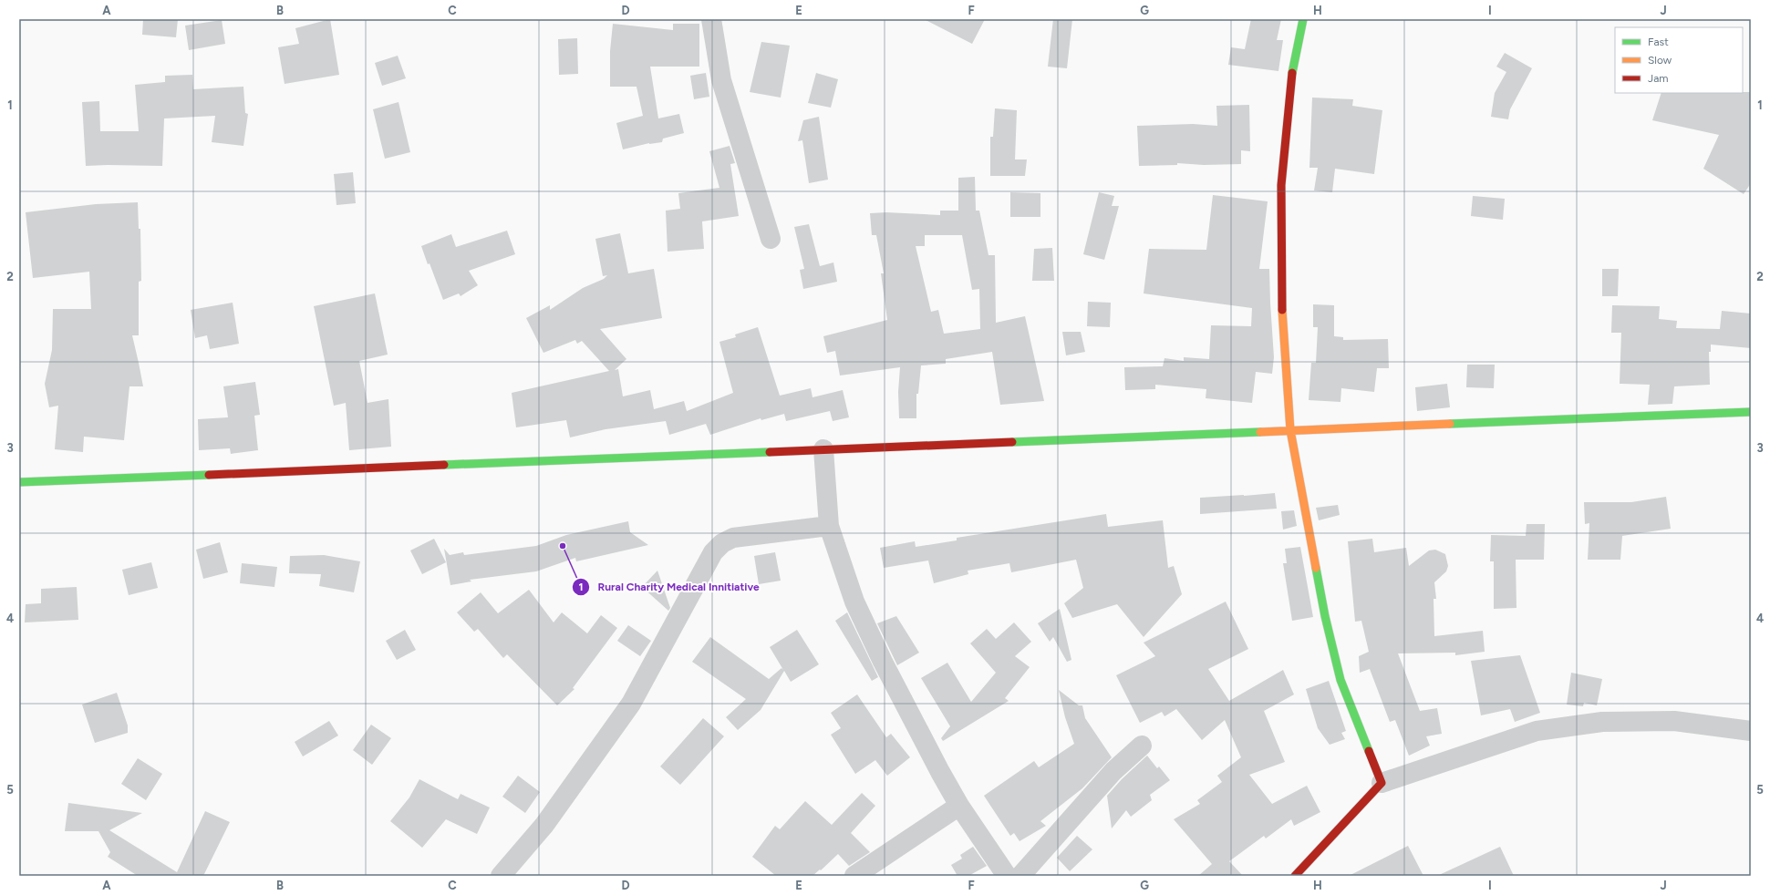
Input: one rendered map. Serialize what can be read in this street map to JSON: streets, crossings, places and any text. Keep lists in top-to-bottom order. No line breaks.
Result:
{"places":["Rural Charity Medical Innitiative"],"legend":["Fast","Slow","Jam"],"grid":{"columns":["A","B","C","D","E","F","G","H","I","J"],"rows":["1","2","3","4","5"]}}
